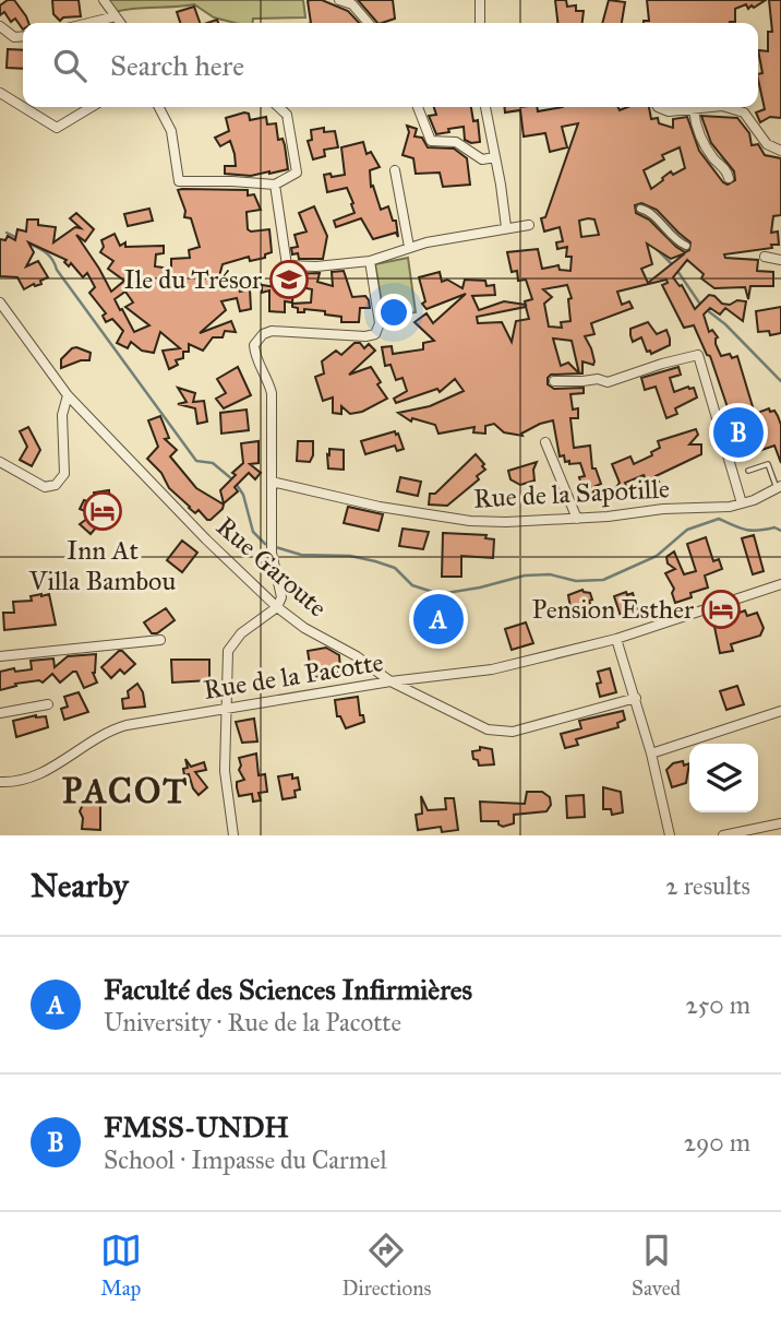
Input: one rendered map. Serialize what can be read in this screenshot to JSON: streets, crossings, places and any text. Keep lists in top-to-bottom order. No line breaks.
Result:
{"streets":{"street":["Rue de la Sapotille","Rue Garoute","Rue de la Pacotte"]},"crossings":[["Rue Garoute","Rue de la Pacotte"]],"districts":["PACOT"],"places":{"school or university":["Ile du Trésor"],"hotel":["Inn At Villa Bambou","Pension Esther"]},"page":{"search":"Search here","pins":["B","A"],"heading":["Nearby","2 results"],"list":[{"mark":"A","name":"Faculté des Sciences Infirmières","note":"University · Rue de la Pacotte","value":"250 m"},{"mark":"B","name":"FMSS-UNDH","note":"School · Impasse du Carmel","value":"290 m"}],"nav":["Map","Directions","Saved"]}}
